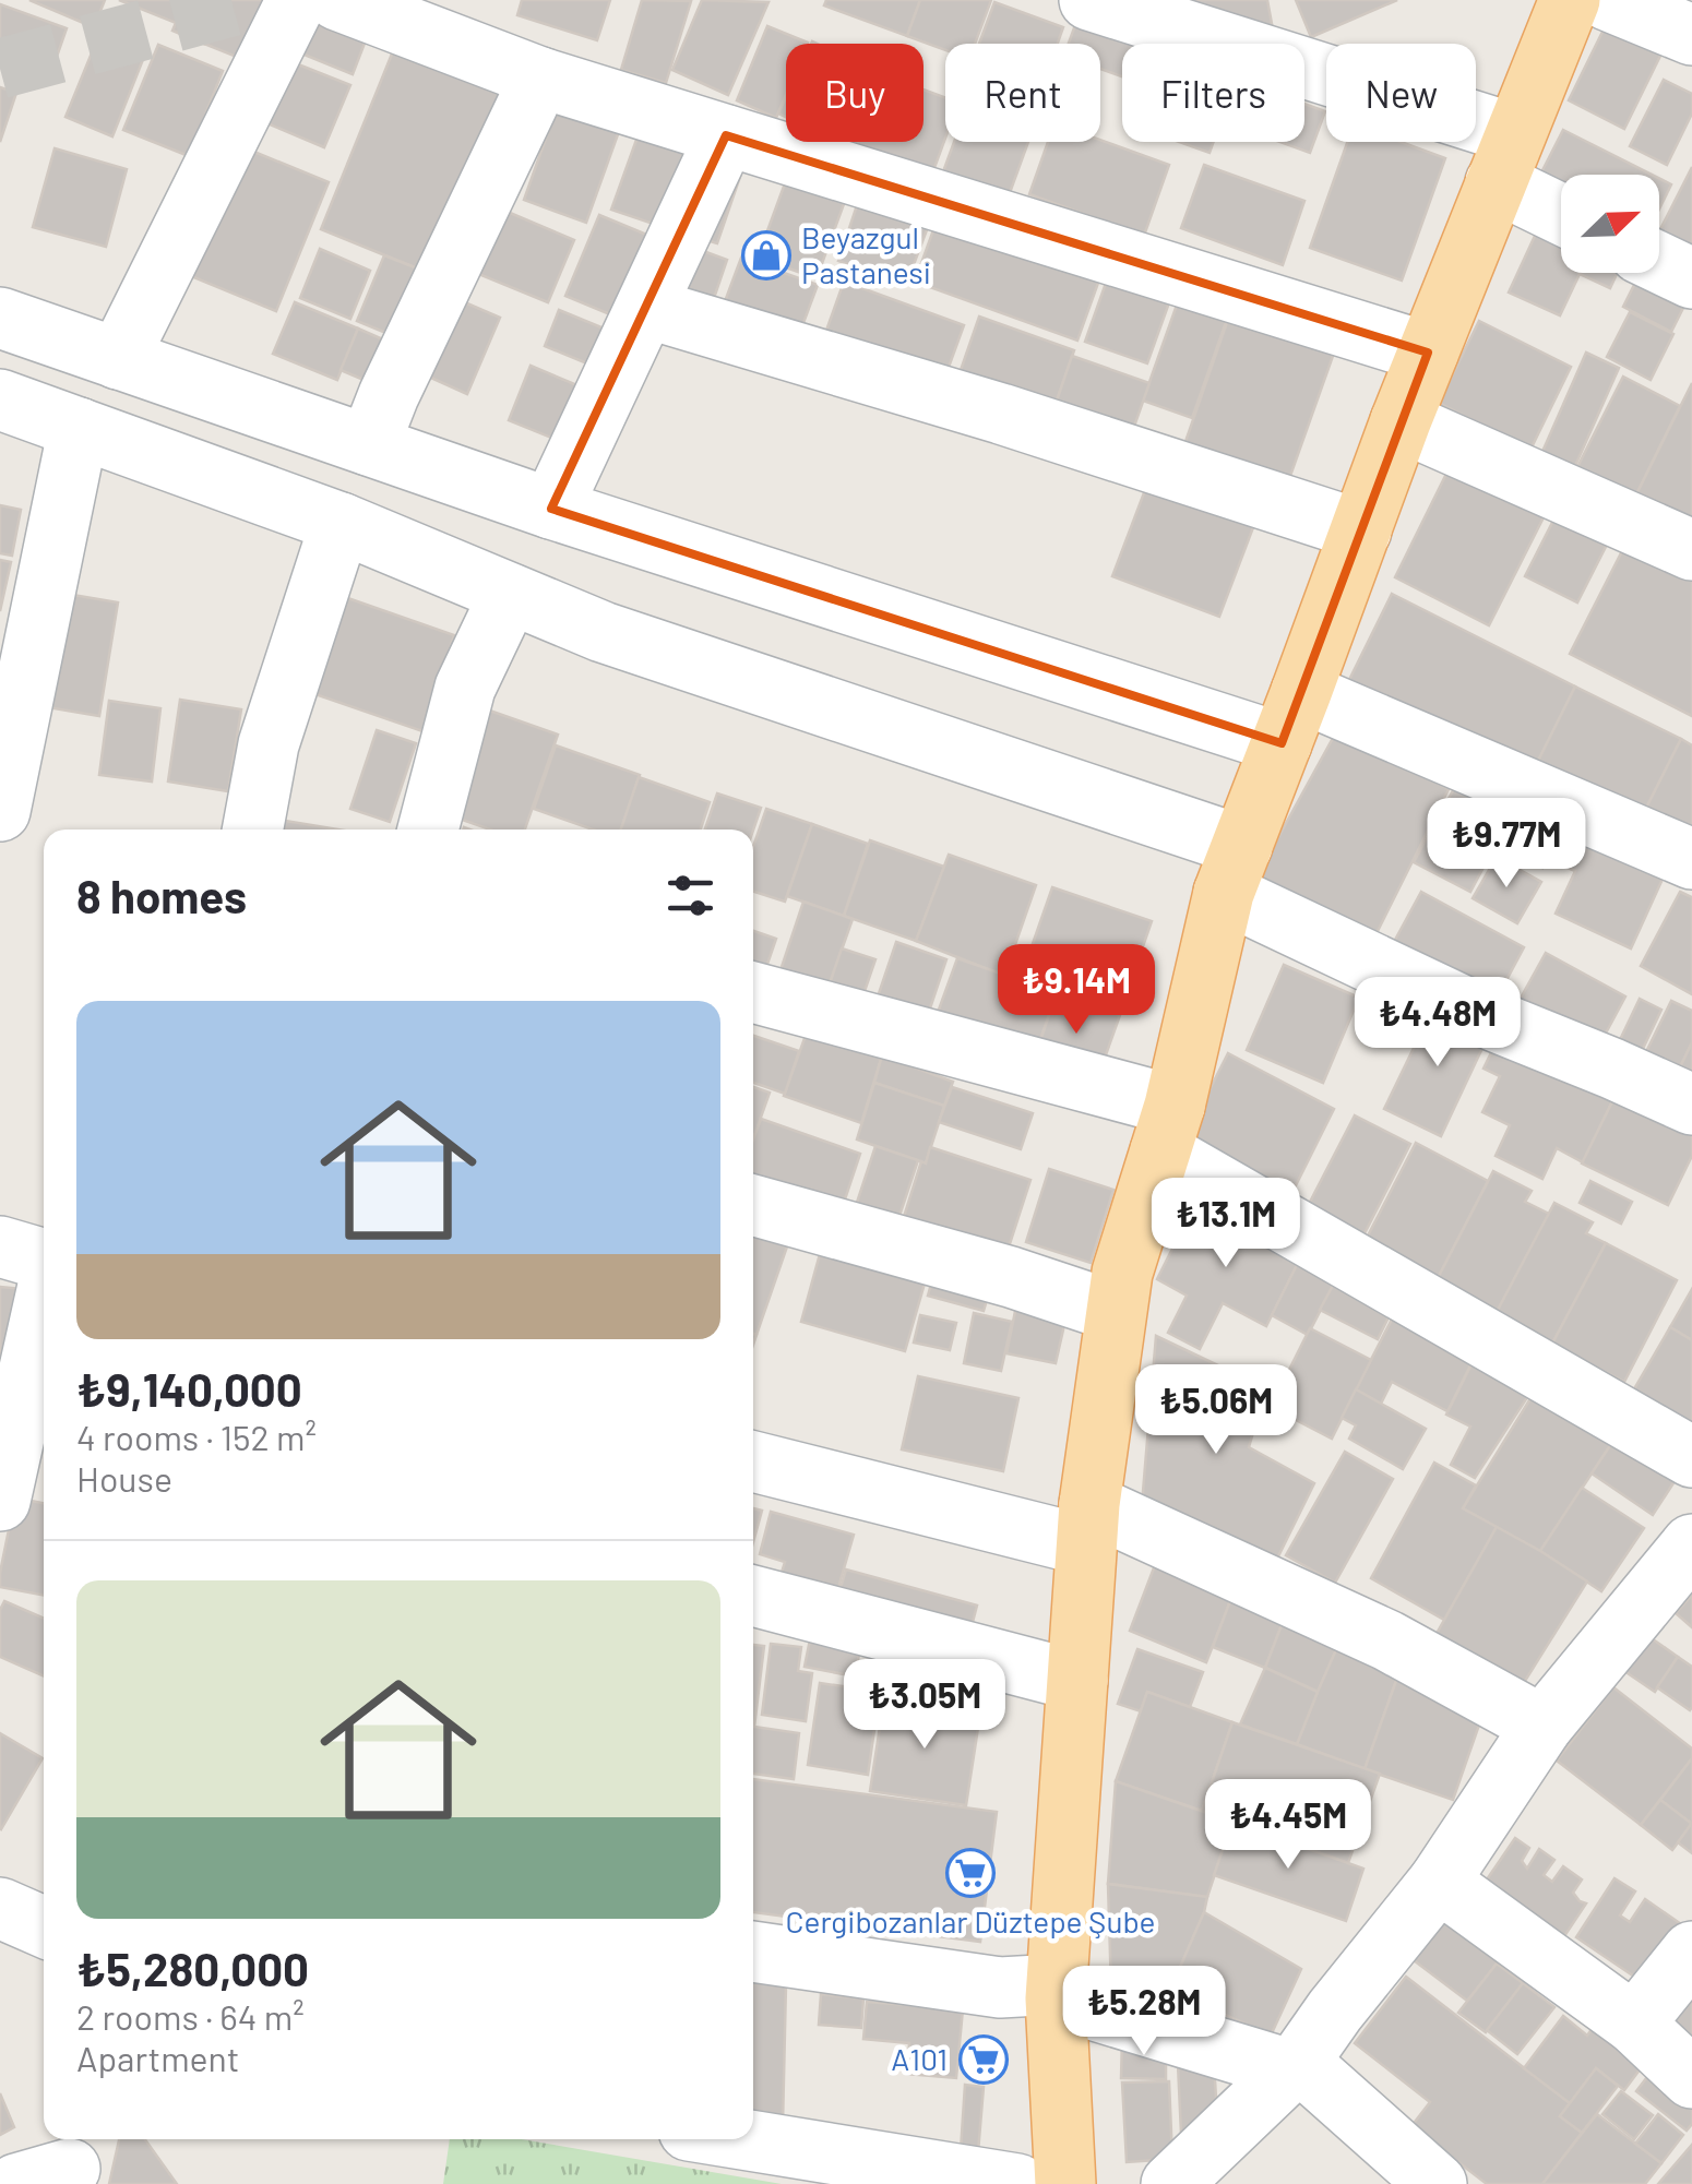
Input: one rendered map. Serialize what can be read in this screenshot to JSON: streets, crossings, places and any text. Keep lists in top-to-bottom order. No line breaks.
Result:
{"places":{"shop":["Beyazgul Pastanesi"],"supermarket":["Cergibozanlar Düztepe Şube","A101"]},"north":"top right","page":{"chip":["Buy","Rent","Filters","New"],"price":["₺9.77M","₺9.14M","₺4.48M","₺13.1M","₺5.06M","₺3.05M","₺4.45M","₺5.28M"],"heading":"8 homes","list":[{"name":"₺9,140,000","note":"4 rooms · 152 m² · House"},{"name":"₺5,280,000","note":"2 rooms · 64 m² · Apartment"}]}}
